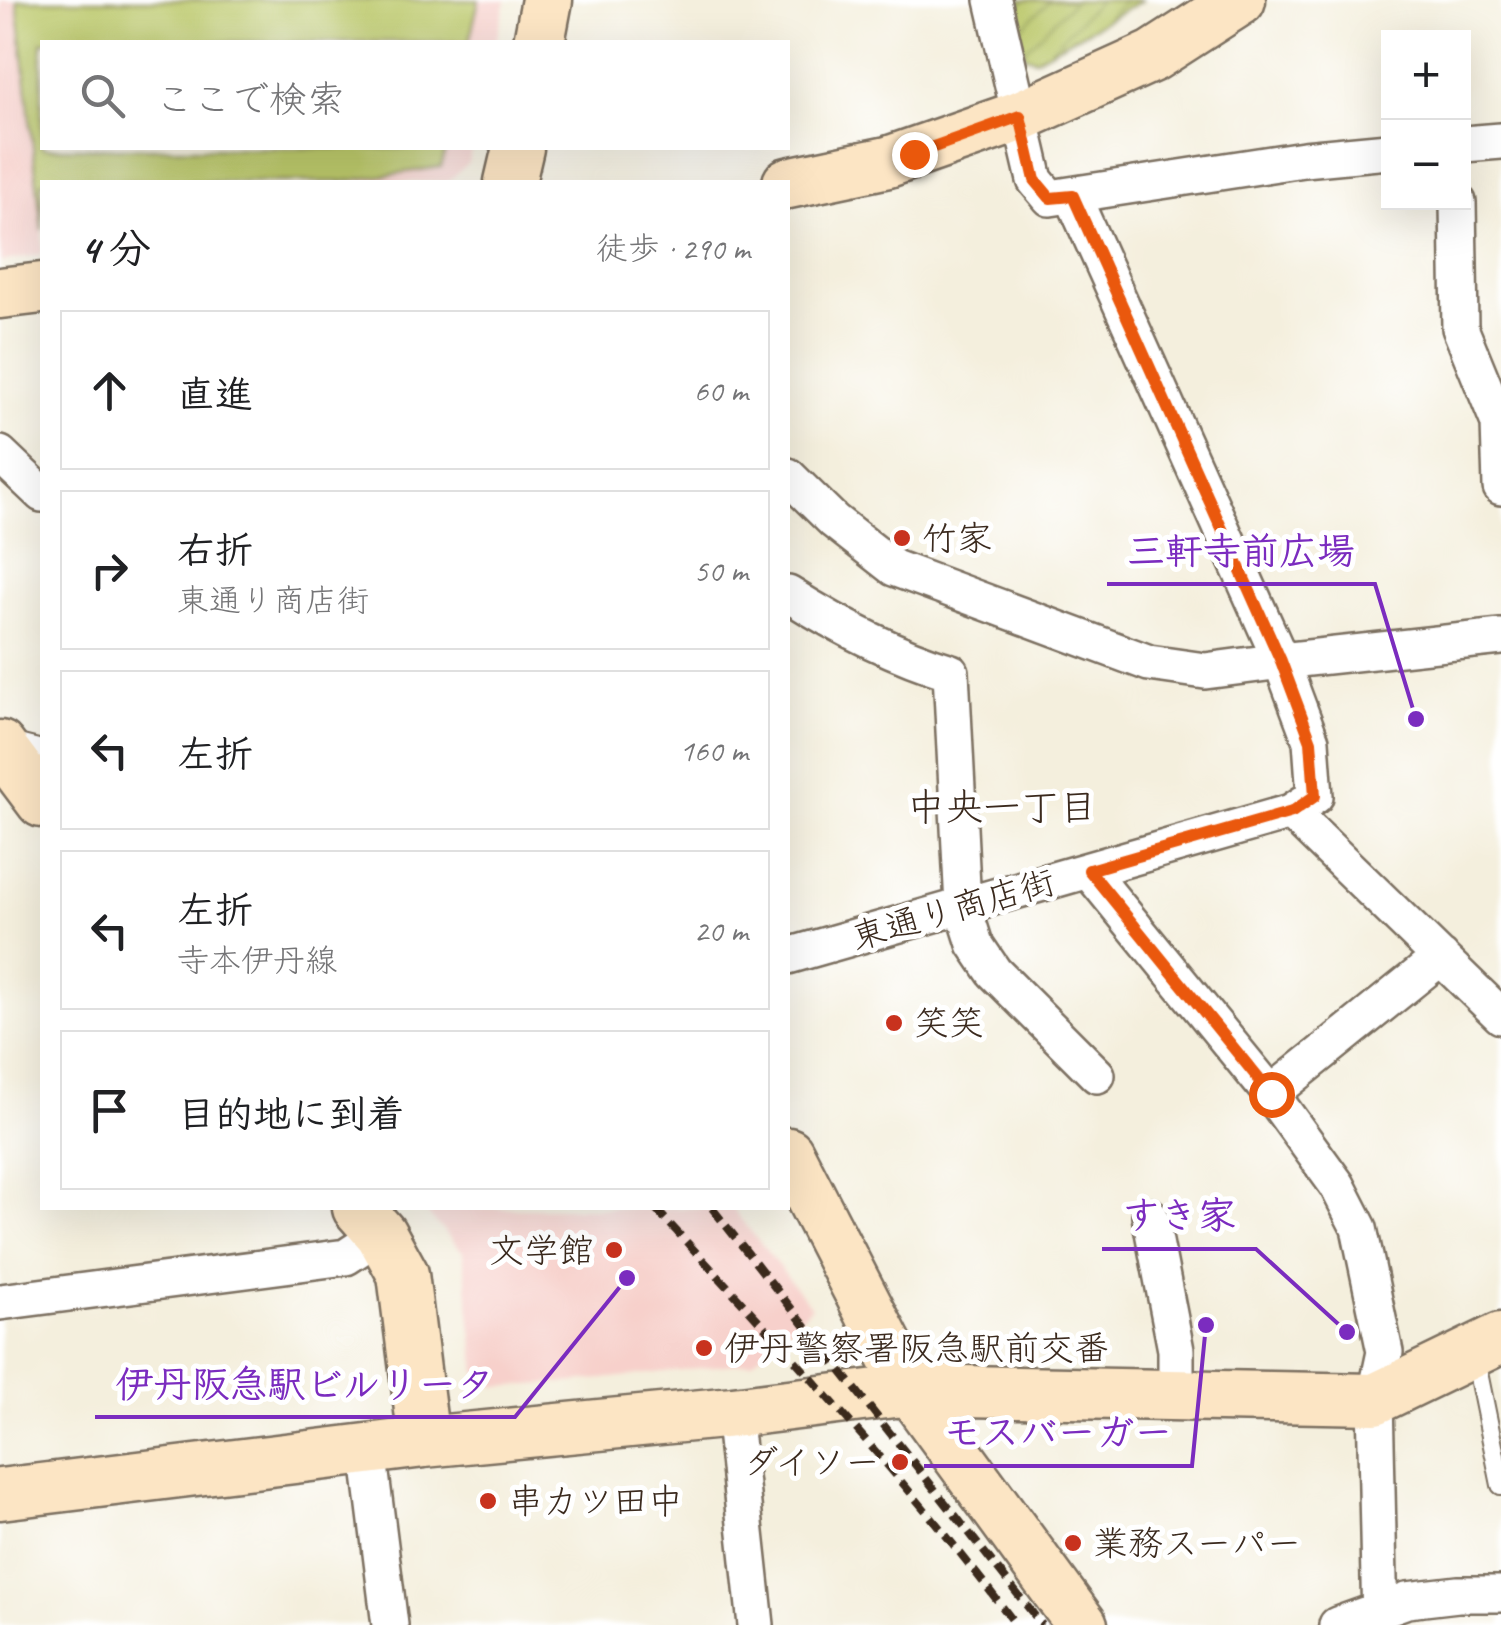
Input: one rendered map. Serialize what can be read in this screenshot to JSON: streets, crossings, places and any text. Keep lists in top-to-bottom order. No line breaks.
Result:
{"streets":{"street":["東通り商店街"]},"districts":["中央一丁目"],"places":["竹家","三軒寺前広場","笑笑","文学館","伊丹阪急駅ビルリータ","モスバーガー","すき家","伊丹警察署阪急駅前交番","ダイソー","串カツ田中","業務スーパー"],"page":{"map_buttons":["+","−"],"search":"ここで検索","heading":["4 分","徒歩 · 290 m"],"list":[["直進","60 m"],["右折","東通り商店街","50 m"],["左折","160 m"],["左折","寺本伊丹線","20 m"],"目的地に到着"]}}
